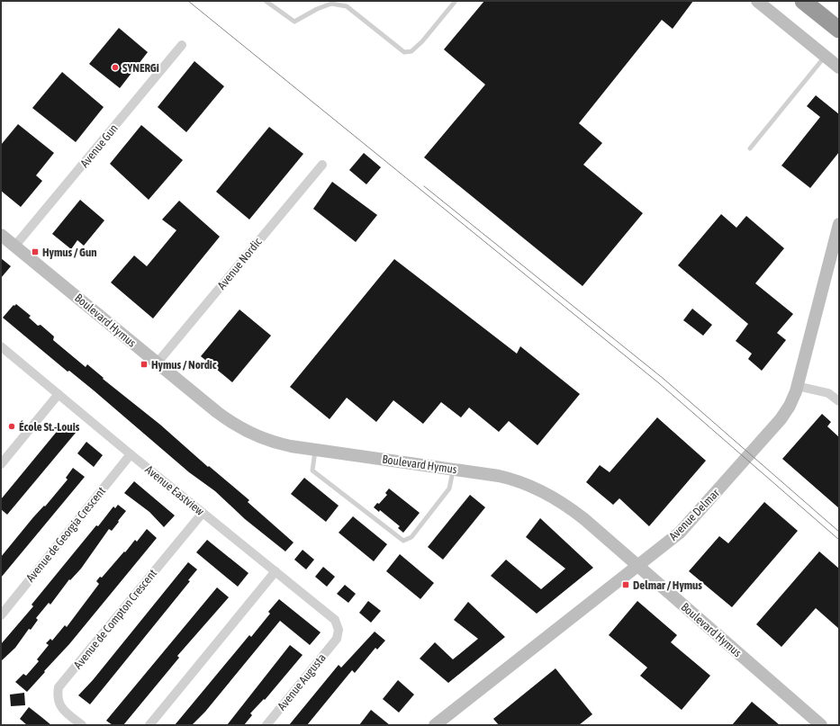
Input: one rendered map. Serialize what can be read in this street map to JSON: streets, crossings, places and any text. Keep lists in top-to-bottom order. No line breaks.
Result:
{"streets":{"street":["Avenue Gun","Avenue Nordic","Boulevard Hymus","Avenue Eastview","Avenue Delmar","Avenue de Georgia Crescent","Avenue de Compton Crescent","Avenue Augusta"]},"crossings":[["Avenue Gun","Boulevard Hymus"],["Avenue Nordic","Boulevard Hymus"],["Boulevard Hymus","Avenue Delmar"],["Avenue Eastview","Avenue de Georgia Crescent"],["Avenue Eastview","Avenue de Compton Crescent"],["Avenue Eastview","Avenue Augusta"]],"places":{"other":["SYNERGi","École St.-Louis"],"transit":["Hymus / Gun","Hymus / Nordic","Delmar / Hymus"]}}
